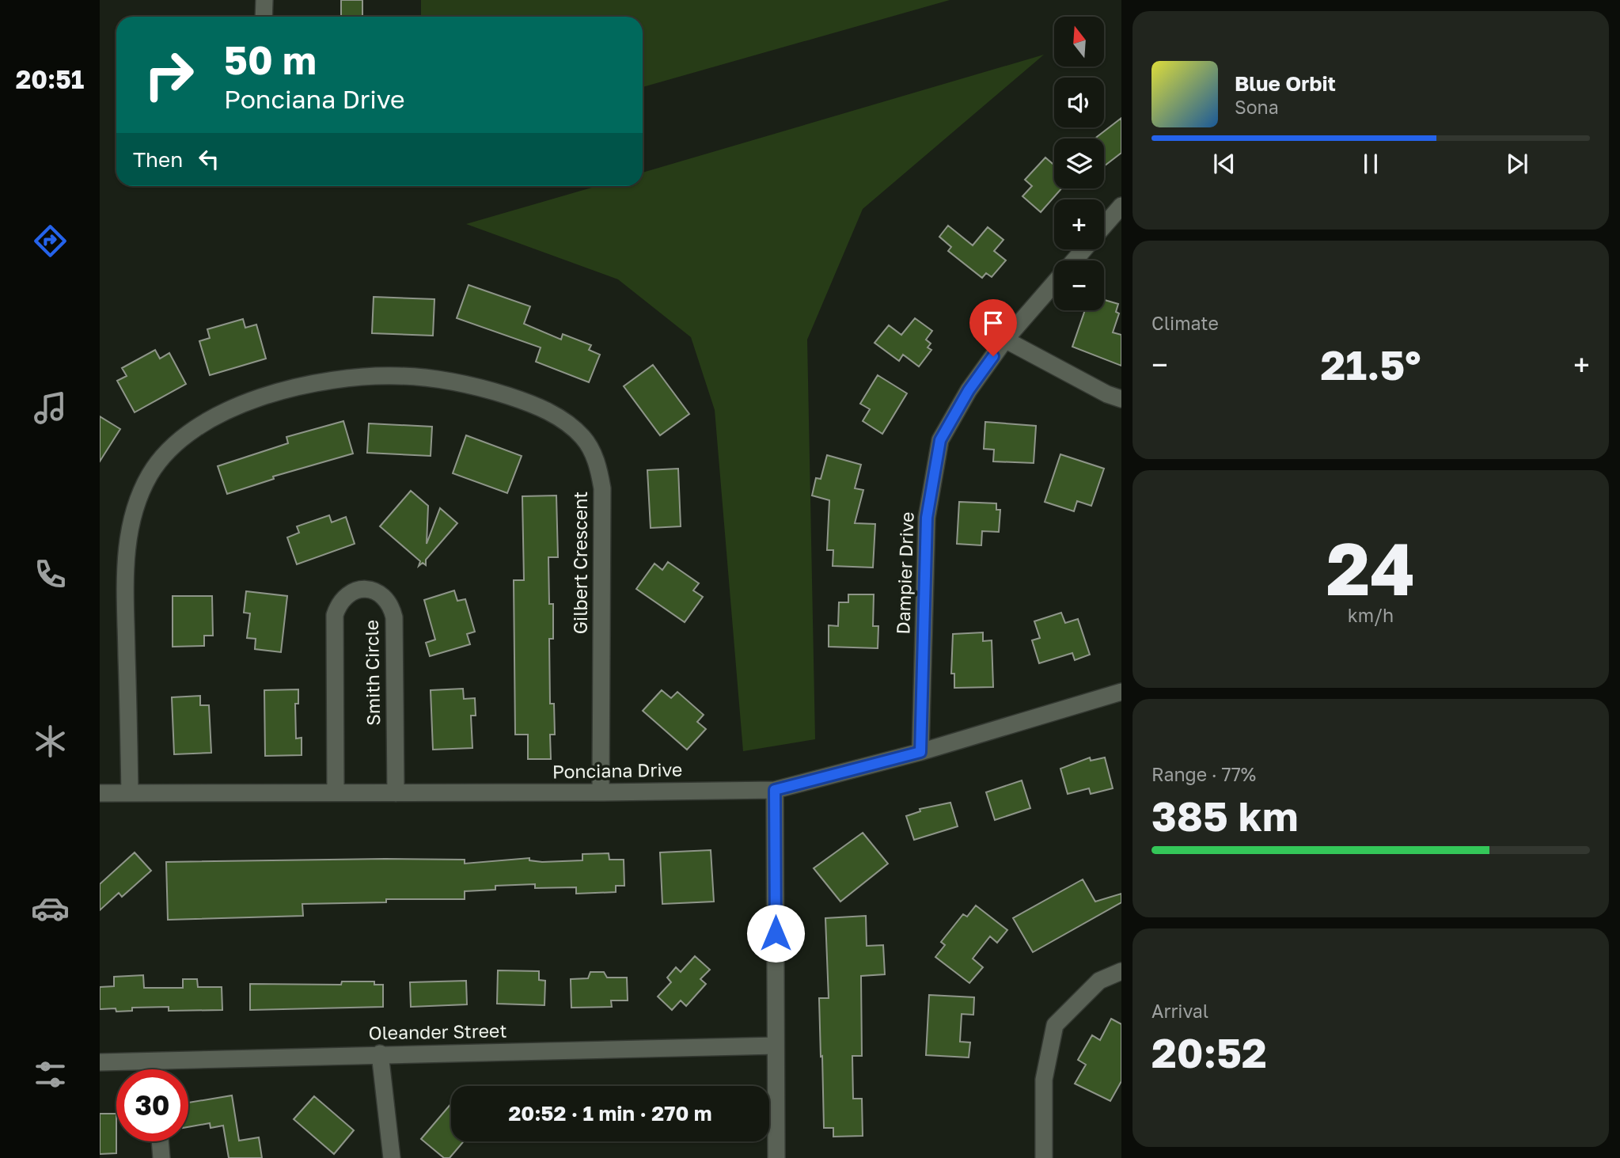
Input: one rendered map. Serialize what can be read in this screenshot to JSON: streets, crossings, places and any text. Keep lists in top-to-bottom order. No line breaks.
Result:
{"streets":{"street":["Gilbert Crescent","Dampier Drive","Smith Circle","Ponciana Drive","Oleander Street"]},"crossings":[["Gilbert Crescent","Ponciana Drive"],["Dampier Drive","Ponciana Drive"],["Smith Circle","Ponciana Drive"]],"north":"top","page":{"tabs":"20:51","map_buttons":["+","−"],"turn":["50 m","Ponciana Drive"],"song":["Blue Orbit","Sona"],"then":"Then","tile":["Climate",["24","km/h"],["Range · 77%","385 km"],["Arrival","20:52"]],"heat":["−","21.5°","+"],"limit":"30","trip":"20:52 · 1 min · 270 m"}}
